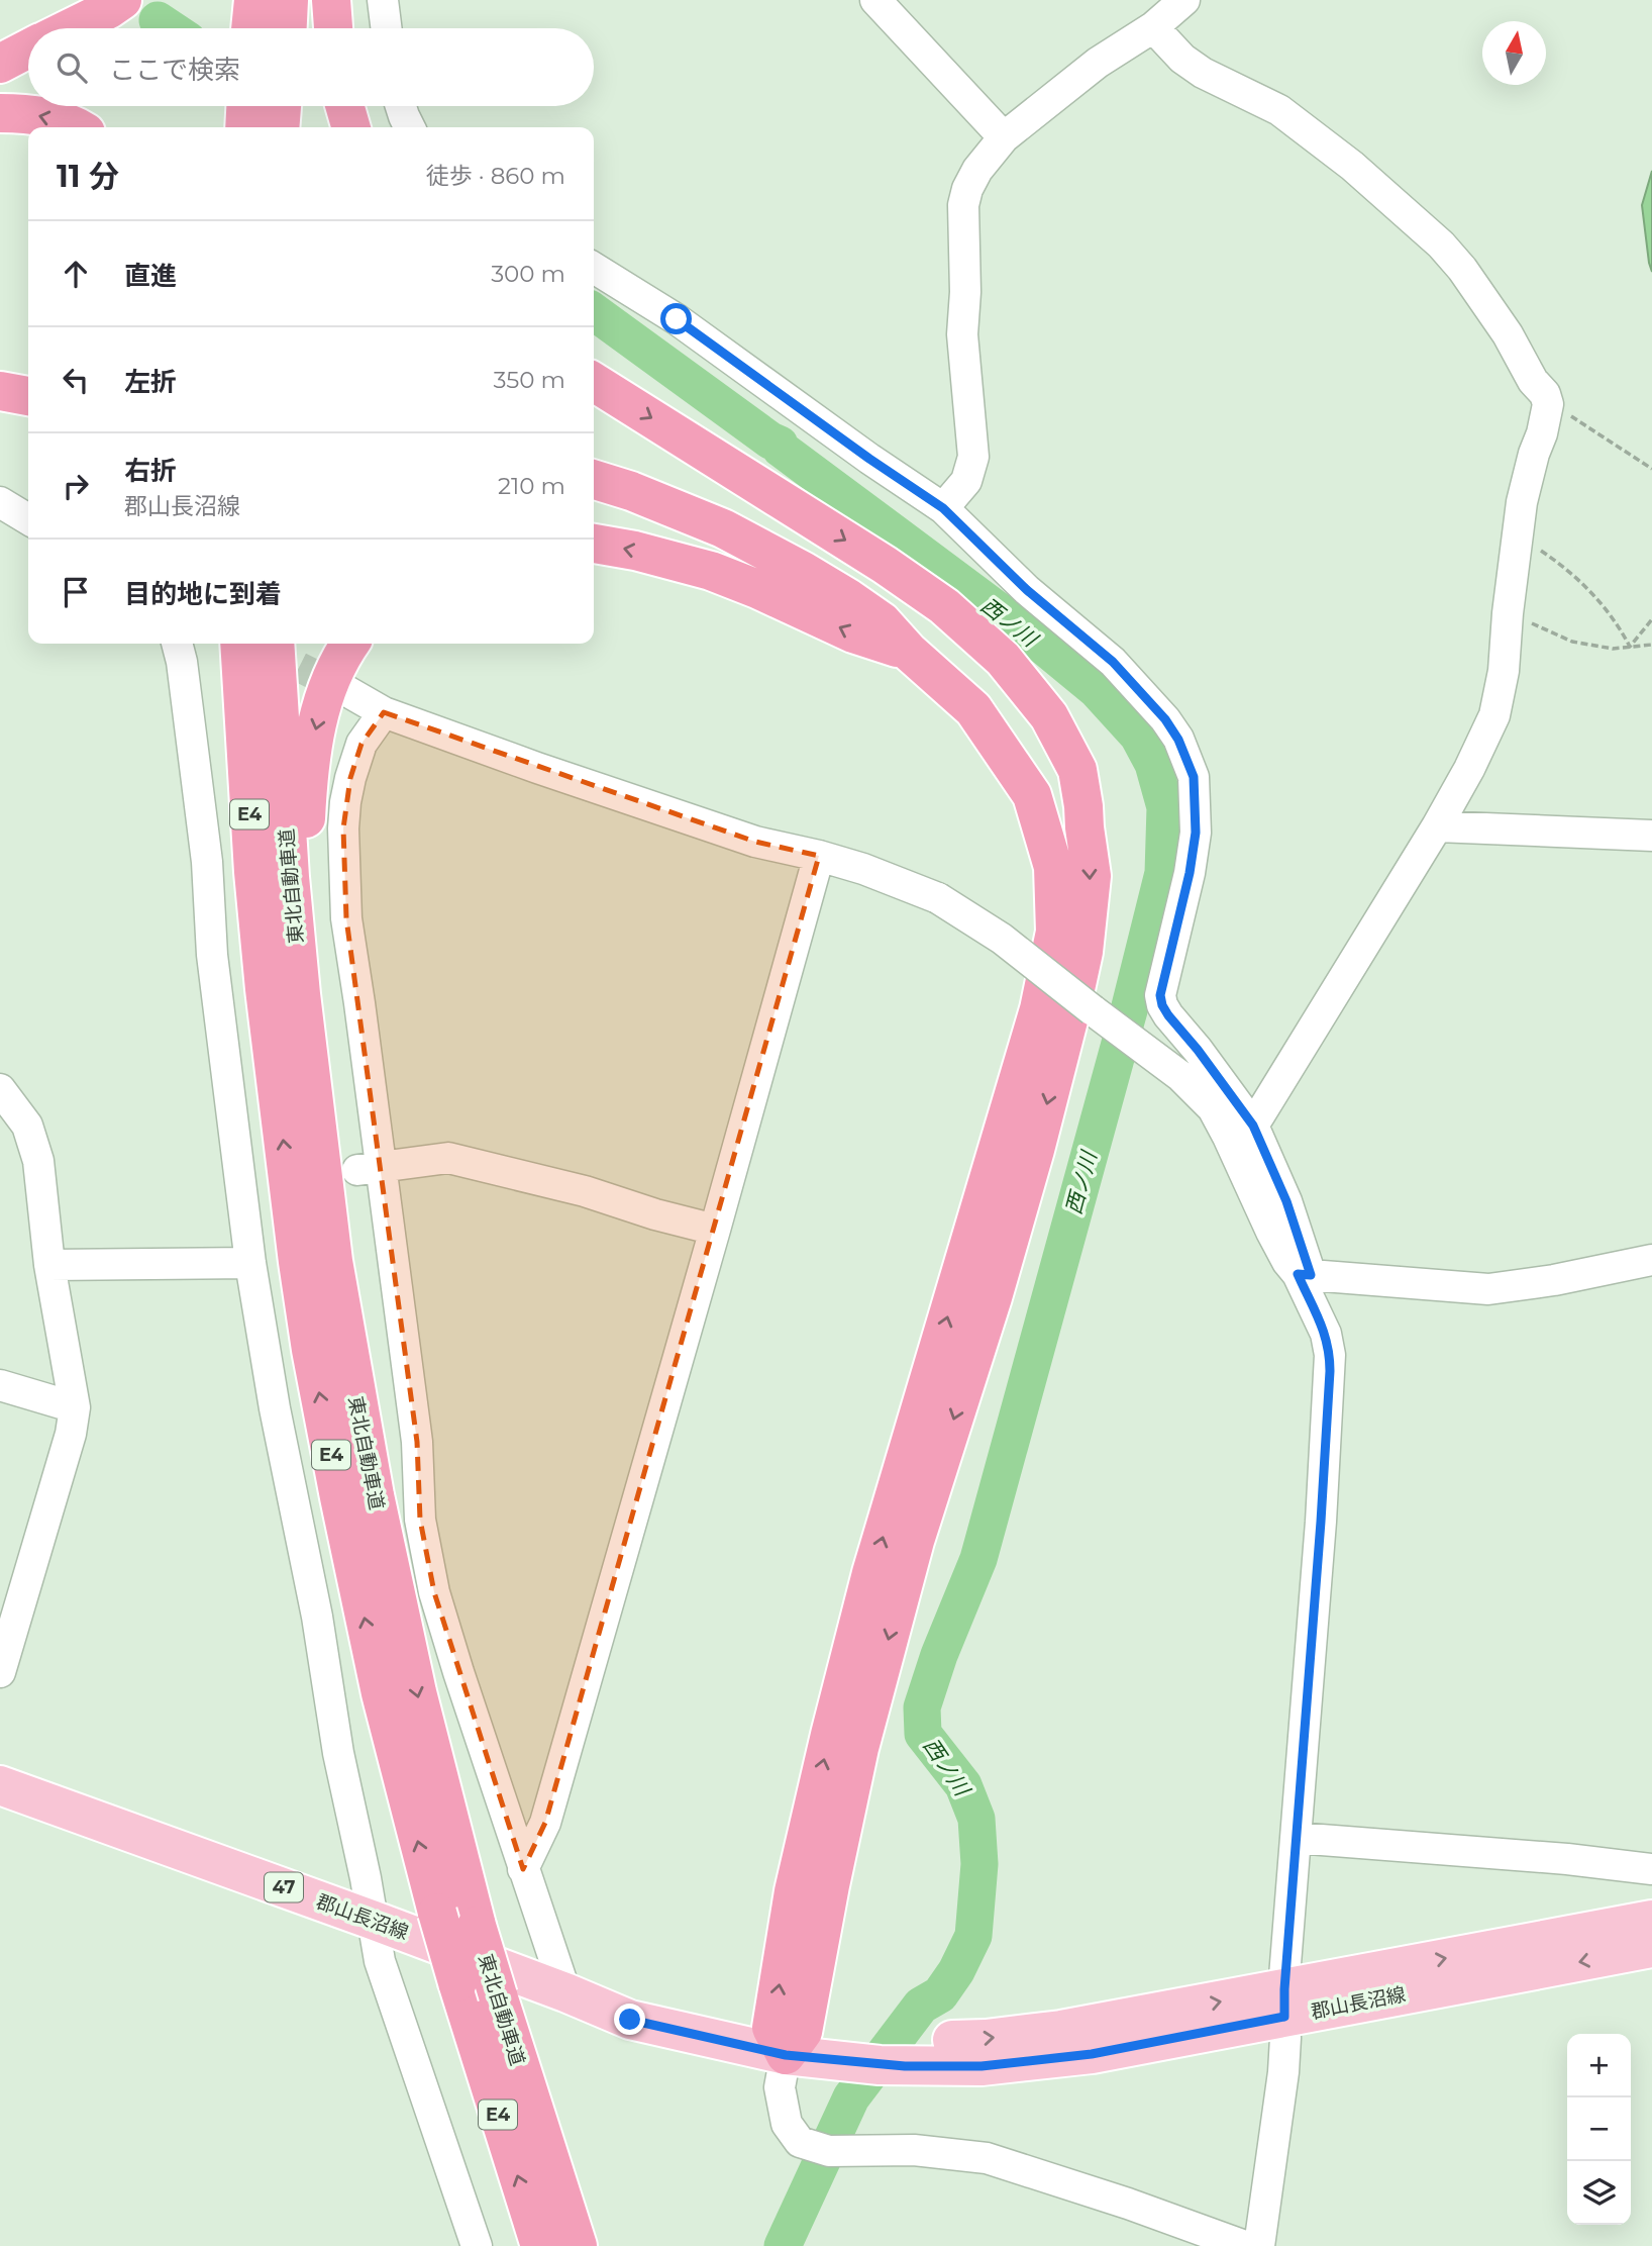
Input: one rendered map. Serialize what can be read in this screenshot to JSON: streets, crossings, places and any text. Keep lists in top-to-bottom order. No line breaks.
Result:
{"streets":{"highway":["E4","東北自動車道"],"main road":["47","郡山長沼線"]},"water":["西ノ川"],"north":"top","page":{"search":"ここで検索","heading":["11 分","徒歩 · 860 m"],"list":[["直進","300 m"],["左折","350 m"],["右折","郡山長沼線","210 m"],"目的地に到着"],"map_buttons":["+","−"]}}
